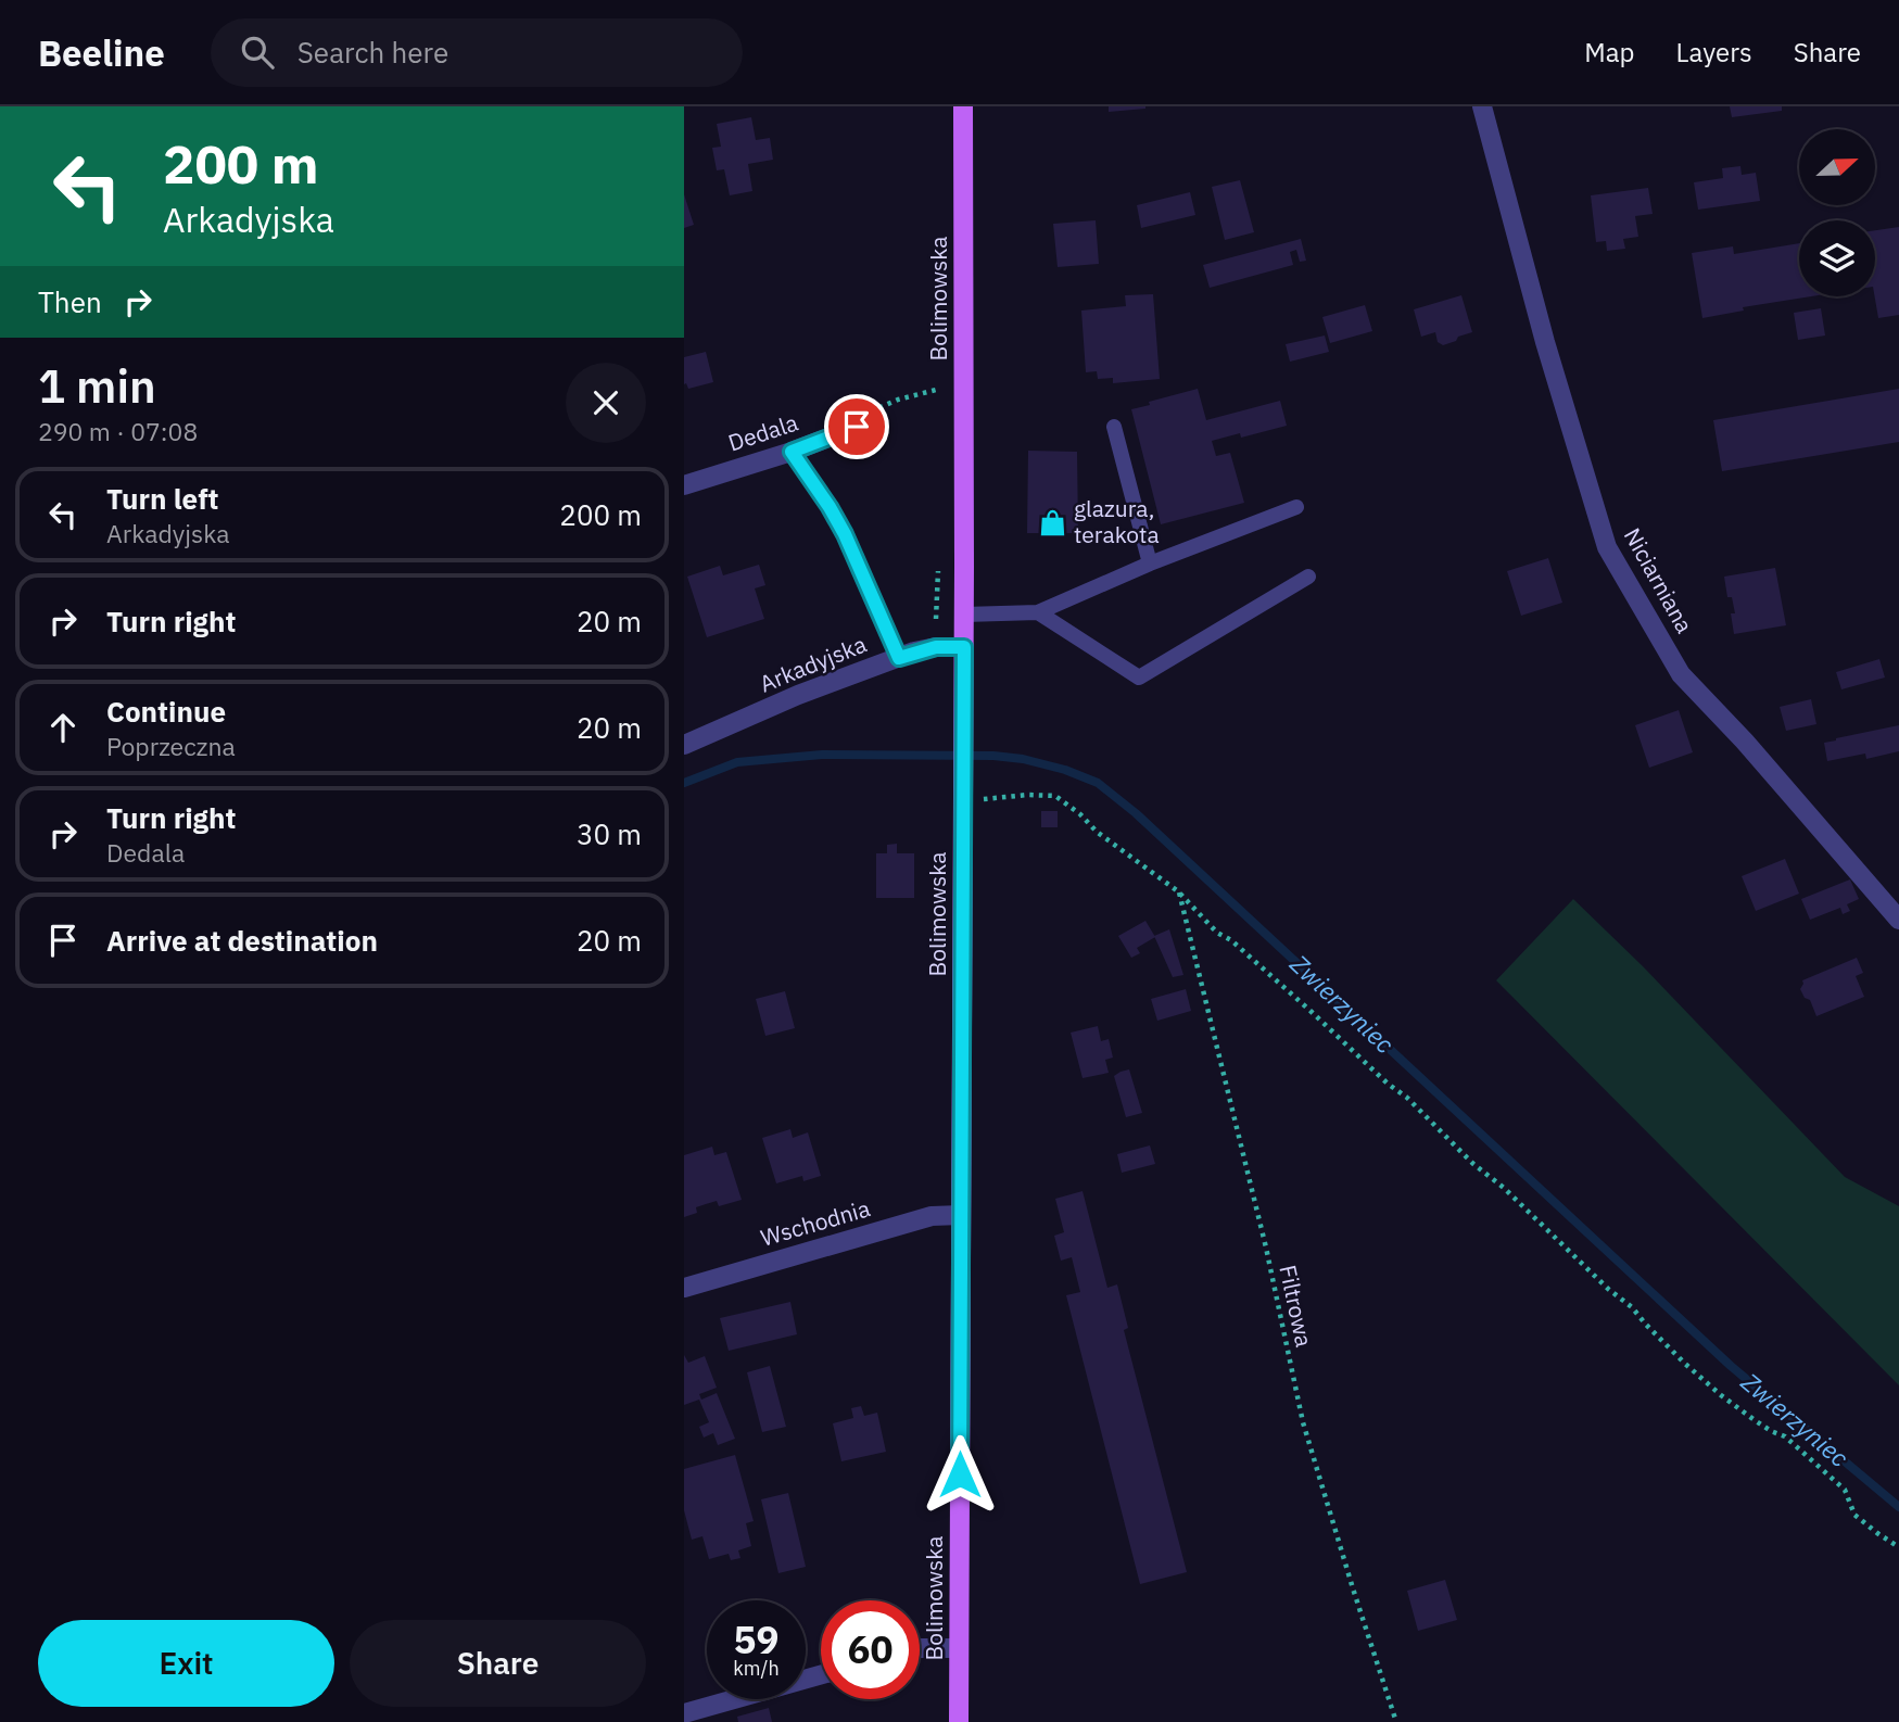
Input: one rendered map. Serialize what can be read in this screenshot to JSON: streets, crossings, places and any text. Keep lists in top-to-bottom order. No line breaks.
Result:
{"streets":{"main road":["Bolimowska"],"street":["Dedala","Niciarniana","Arkadyjska","Wschodnia"],"path":["Filtrowa"]},"crossings":[["Bolimowska","Arkadyjska"],["Bolimowska","Wschodnia"]],"water":["Zwierzyniec"],"places":{"shop":["glazura, terakota"]},"north":"right","page":{"header":"Beeline","search":"Search here","nav":["Map","Layers","Share"],"turn":["200 m","Arkadyjska"],"then":"Then","heading":["1 min","290 m · 07:08"],"list":[{"name":"Turn left","note":"Arkadyjska","value":"200 m"},{"name":"Turn right","value":"20 m"},{"name":"Continue","note":"Poprzeczna","value":"20 m"},{"name":"Turn right","note":"Dedala","value":"30 m"},{"name":"Arrive at destination","value":"20 m"}],"speed":"59 km/h","limit":"60","buttons":["Exit","Share"]}}
